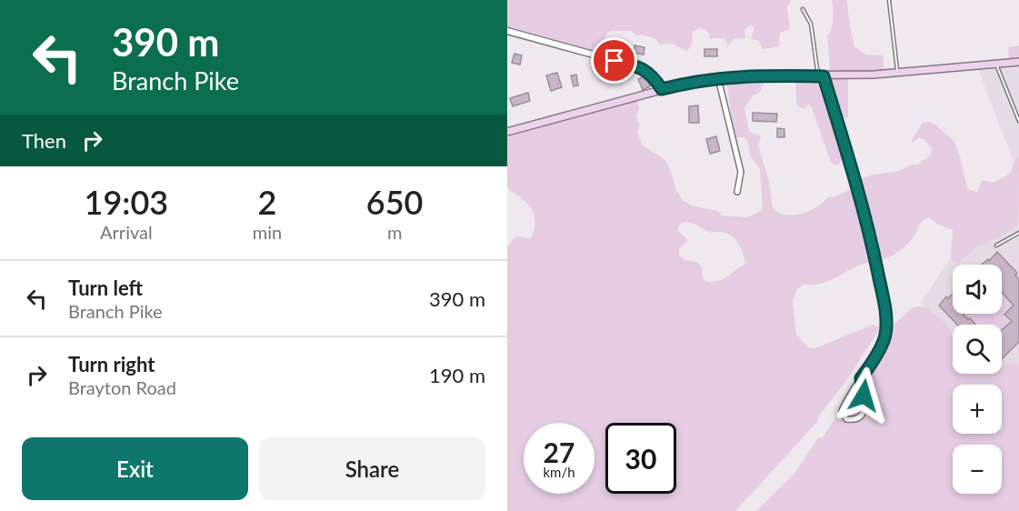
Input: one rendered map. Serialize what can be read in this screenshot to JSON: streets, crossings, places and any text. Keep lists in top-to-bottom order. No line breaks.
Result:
{"page":{"turn":["390 m","Branch Pike"],"then":"Then","eta":["19:03","Arrival","2","min","650","m"],"list":[{"name":"Turn left","note":"Branch Pike","value":"390 m"},{"name":"Turn right","note":"Brayton Road","value":"190 m"}],"map_buttons":["+","−"],"speed":"27 km/h","limit":"30","buttons":["Exit","Share"]}}
